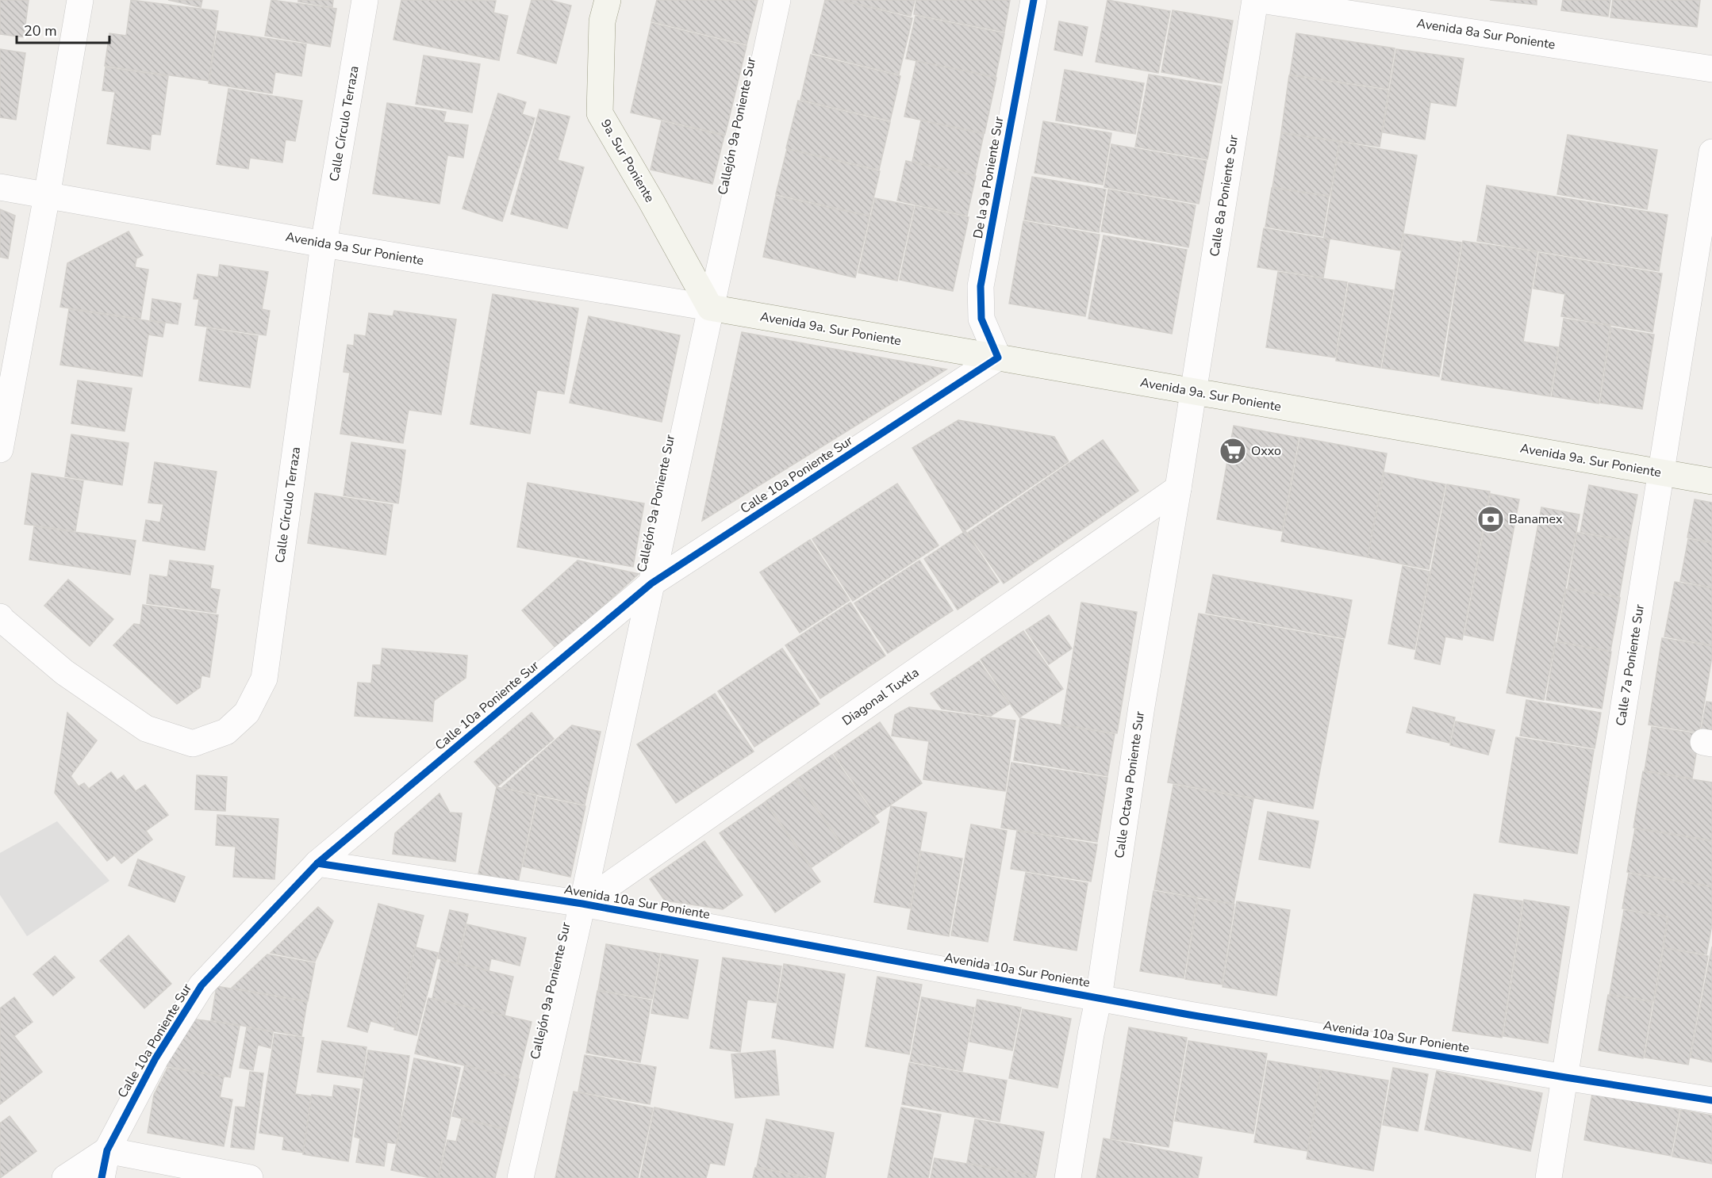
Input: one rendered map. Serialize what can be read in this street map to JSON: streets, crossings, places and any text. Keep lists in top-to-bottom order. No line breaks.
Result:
{"streets":{"main road":["9a. Sur Poniente","Avenida 9a. Sur Poniente"],"street":["Avenida 8a Sur Poniente","Calle Círculo Terraza","Callejón 9a Poniente Sur","De la 9a Poniente Sur","Calle 8a Poniente Sur","Avenida 9a Sur Poniente","Calle 10a Poniente Sur","Calle 7a Poniente Sur","Diagonal Tuxtla","Calle Octava Poniente Sur","Avenida 10a Sur Poniente"]},"crossings":[["Calle Círculo Terraza","Avenida 9a Sur Poniente"],["Callejón 9a Poniente Sur","9a. Sur Poniente"],["Callejón 9a Poniente Sur","Avenida 9a Sur Poniente"],["Callejón 9a Poniente Sur","Avenida 9a. Sur Poniente"],["Callejón 9a Poniente Sur","Calle 10a Poniente Sur"],["Callejón 9a Poniente Sur","Diagonal Tuxtla"],["Callejón 9a Poniente Sur","Avenida 10a Sur Poniente"],["9a. Sur Poniente","Avenida 9a Sur Poniente"],["9a. Sur Poniente","Avenida 9a. Sur Poniente"],["De la 9a Poniente Sur","Avenida 9a. Sur Poniente"],["De la 9a Poniente Sur","Calle 10a Poniente Sur"],["Calle 8a Poniente Sur","Avenida 9a. Sur Poniente"],["Calle 8a Poniente Sur","Calle Octava Poniente Sur"],["Avenida 9a Sur Poniente","Avenida 9a. Sur Poniente"],["Avenida 9a. Sur Poniente","Calle 10a Poniente Sur"],["Avenida 9a. Sur Poniente","Calle 7a Poniente Sur"],["Avenida 9a. Sur Poniente","Calle Octava Poniente Sur"],["Calle 10a Poniente Sur","Avenida 10a Sur Poniente"],["Calle 7a Poniente Sur","Avenida 10a Sur Poniente"],["Diagonal Tuxtla","Calle Octava Poniente Sur"],["Diagonal Tuxtla","Avenida 10a Sur Poniente"],["Calle Octava Poniente Sur","Avenida 10a Sur Poniente"]],"places":{"supermarket":["Oxxo"],"bank":["Banamex"]},"scale_bar":"20 m"}
